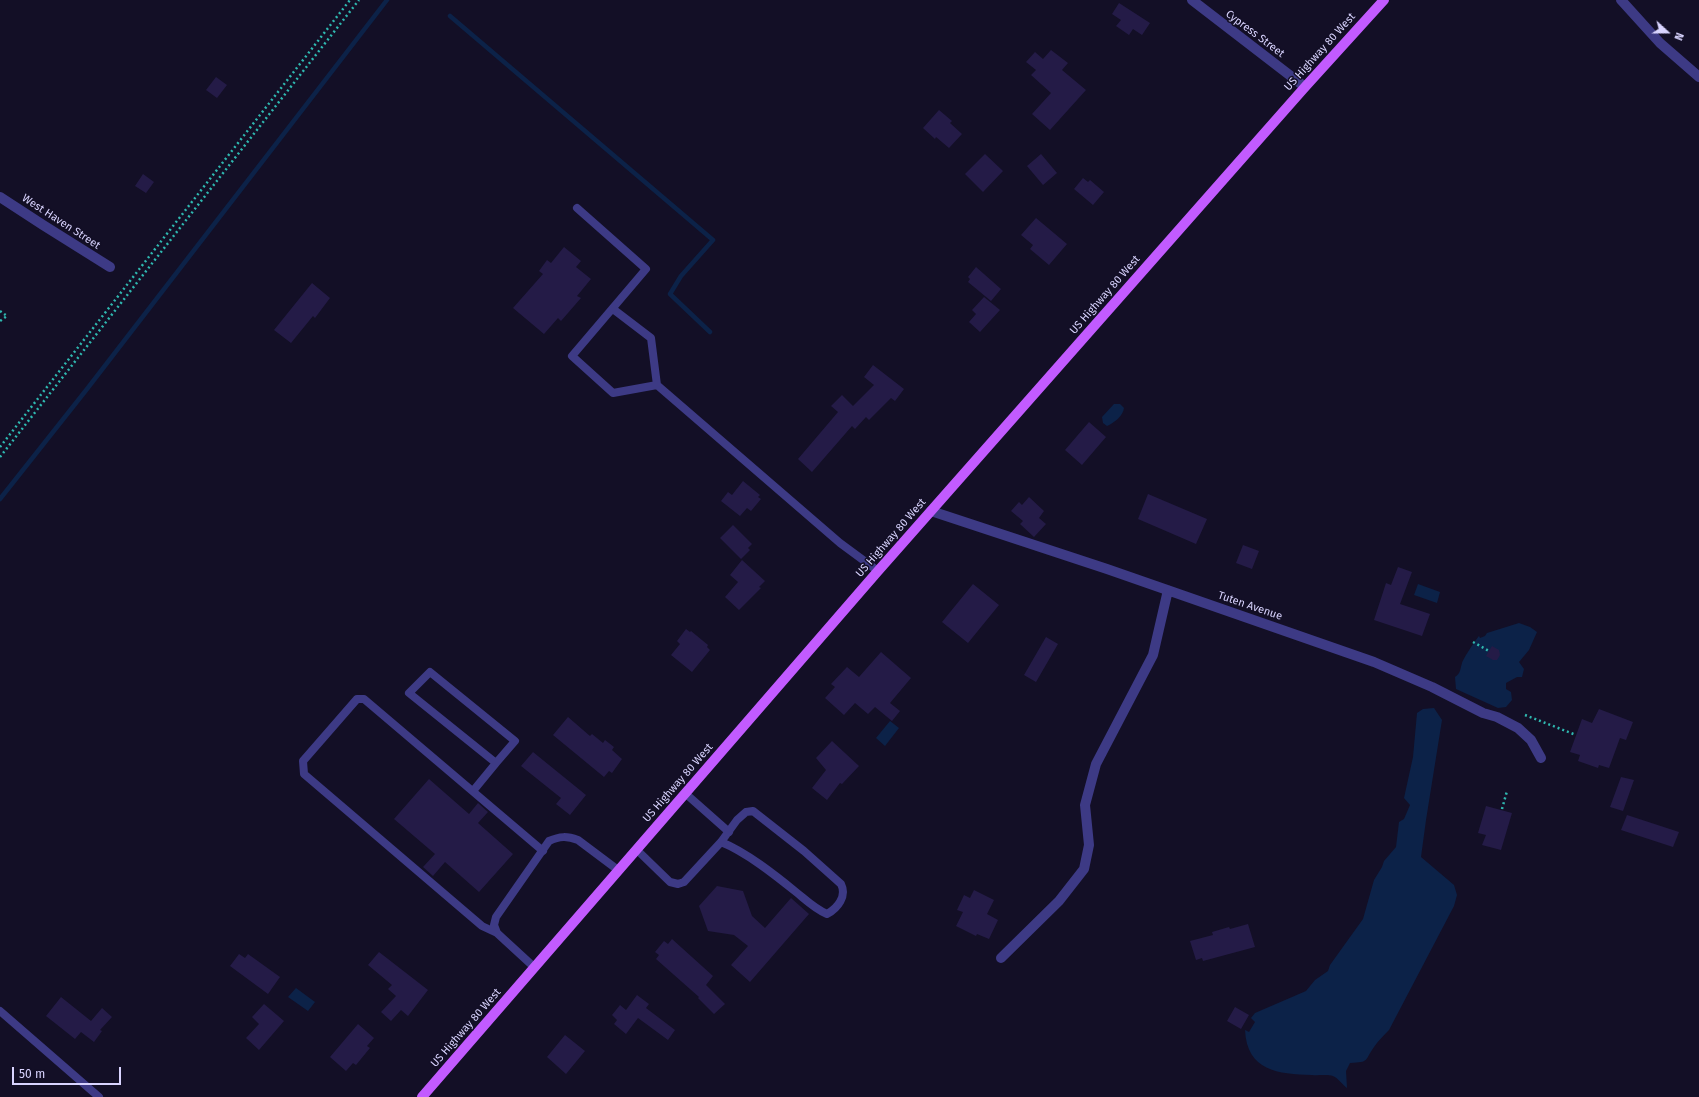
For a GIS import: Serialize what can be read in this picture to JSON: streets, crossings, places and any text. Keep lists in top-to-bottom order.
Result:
{
  "streets": {
    "main road": ["US Highway 80 West"],
    "street": ["Cypress Street", "West Haven Street", "Tuten Avenue"]
  },
  "crossings": [
    ["Cypress Street", "US Highway 80 West"],
    ["US Highway 80 West", "Tuten Avenue"]
  ],
  "scale_bar": "50 m",
  "north": "right"
}
